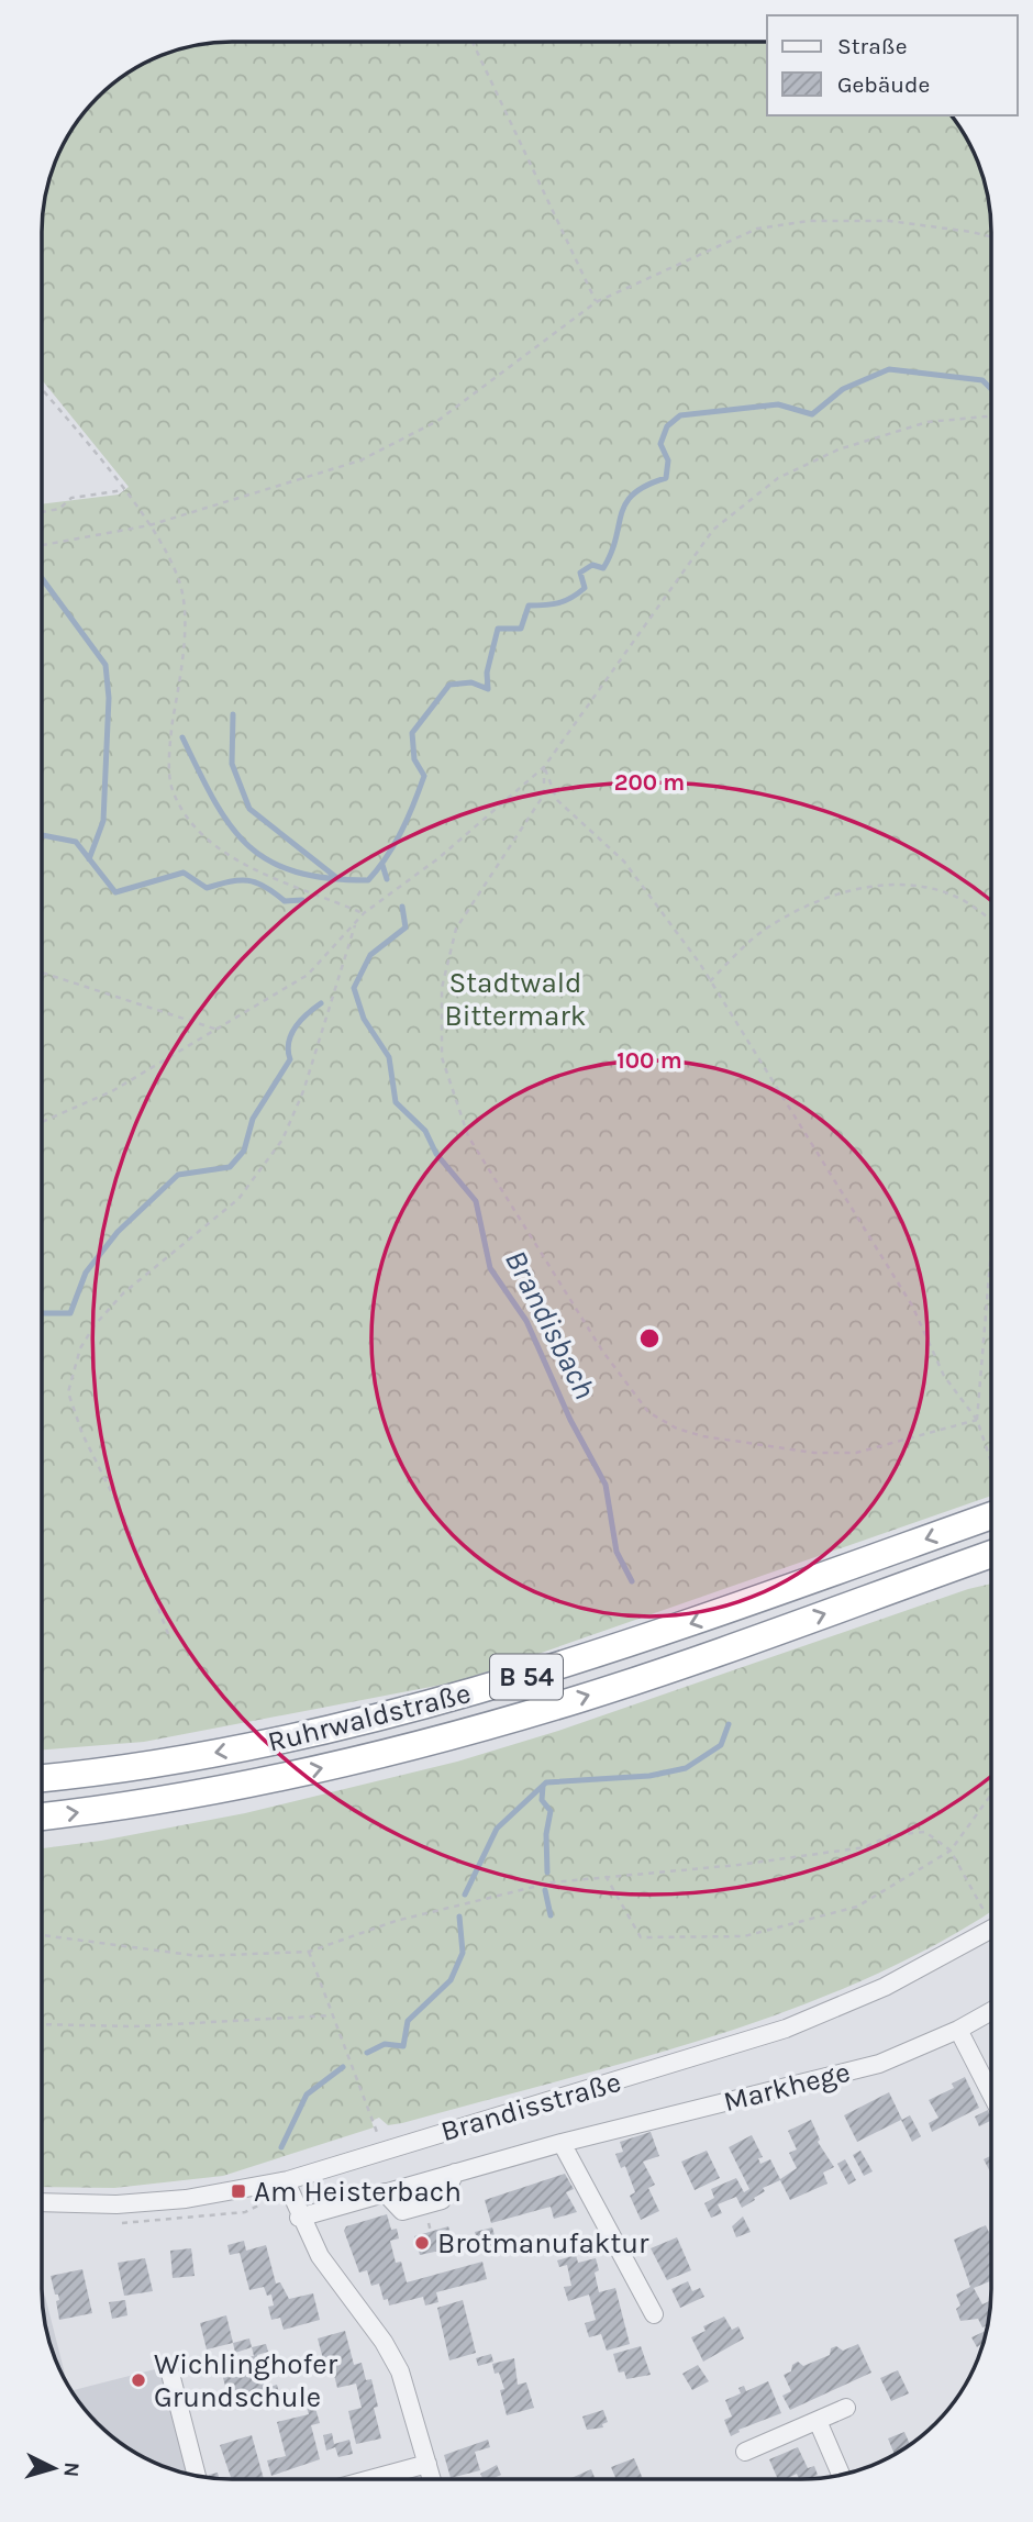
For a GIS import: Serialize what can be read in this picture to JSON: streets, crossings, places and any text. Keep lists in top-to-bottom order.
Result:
{
  "streets": {
    "highway": ["B 54", "Ruhrwaldstraße"],
    "street": ["Markhege", "Brandisstraße"]
  },
  "water": ["Brandisbach"],
  "parks": ["Stadtwald Bittermark"],
  "places": {
    "transit": ["Am Heisterbach"],
    "other": ["Brotmanufaktur", "Wichlinghofer Grundschule"]
  },
  "legend": ["Straße", "Gebäude"],
  "north": "right",
  "rings": ["200 m", "100 m"]
}
